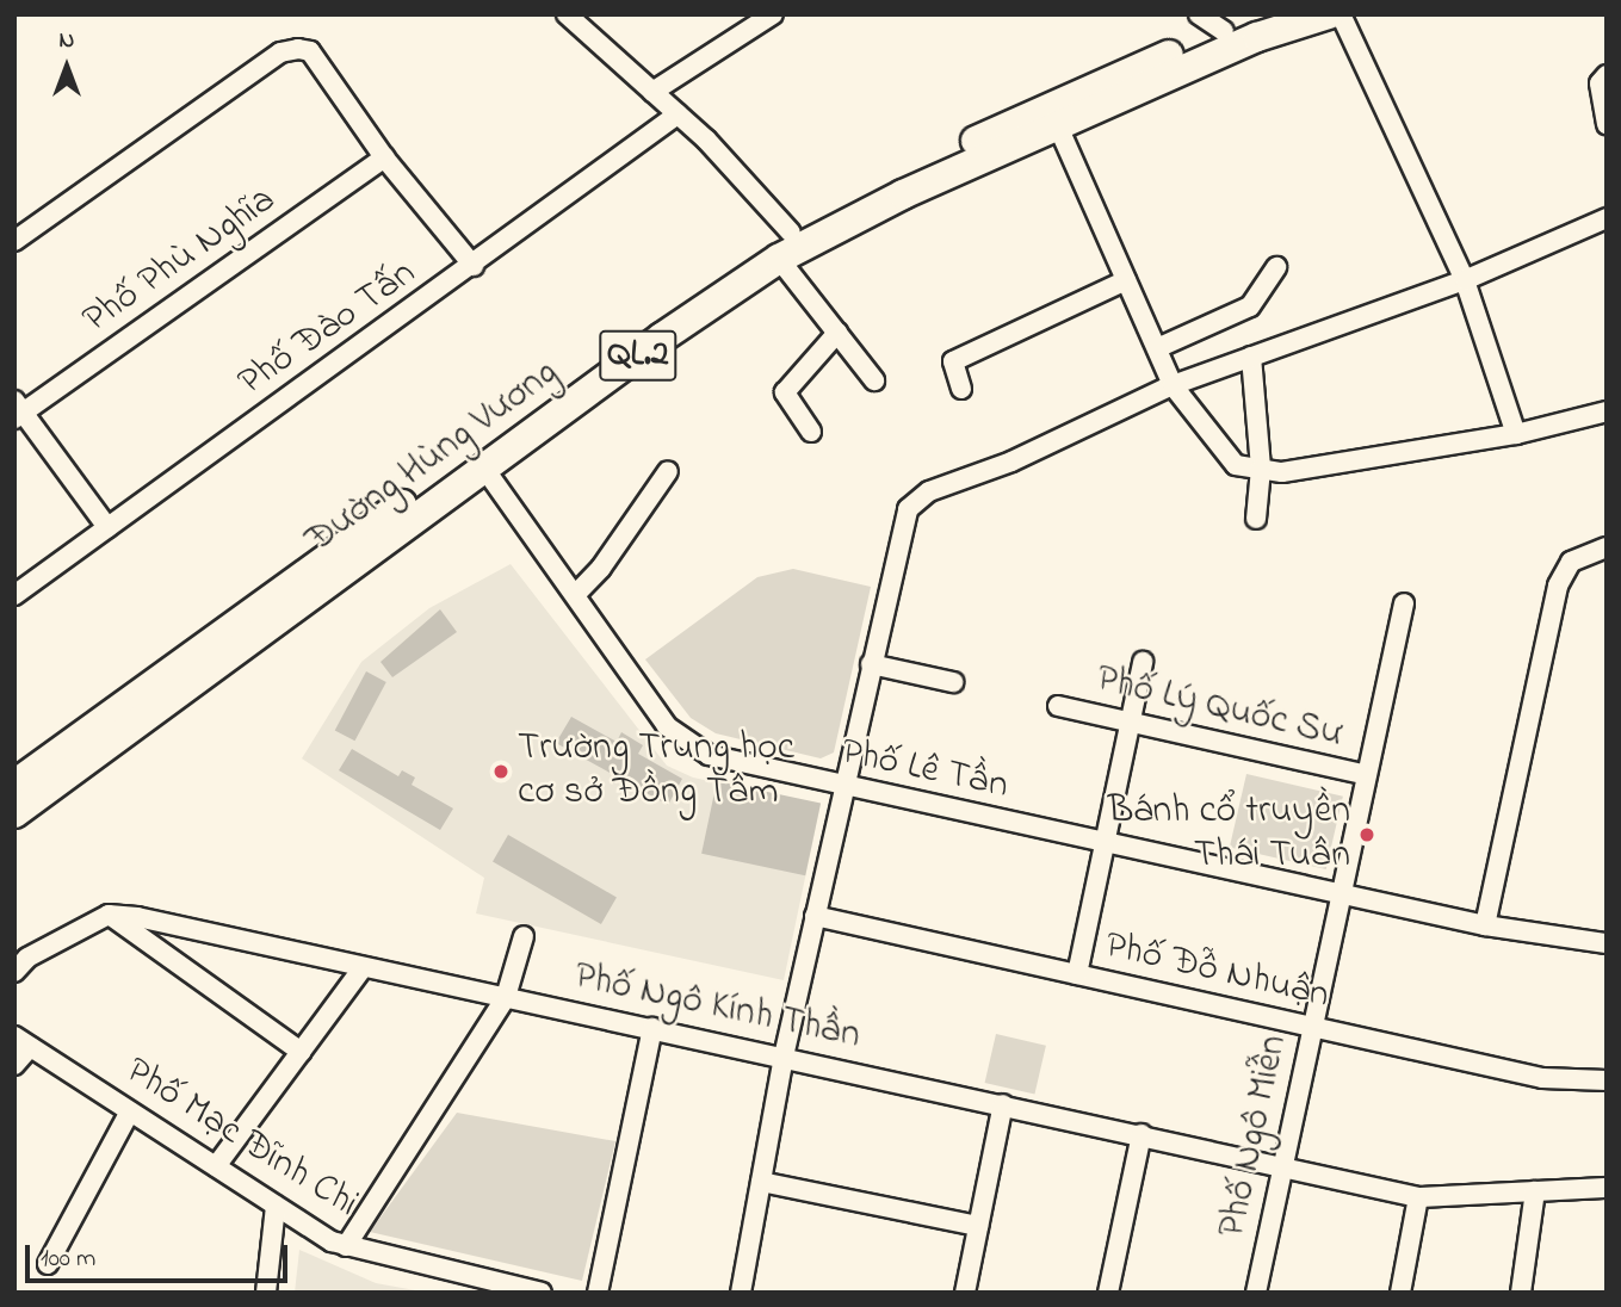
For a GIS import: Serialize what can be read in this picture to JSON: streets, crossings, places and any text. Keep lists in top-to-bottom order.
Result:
{
  "streets": {
    "main road": ["QL.2", "Đường Hùng Vương"],
    "street": [
      "Phố Phù Nghĩa",
      "Phố Đào Tấn",
      "Phố Lý Quốc Sư",
      "Phố Lê Tần",
      "Phố Đỗ Nhuận",
      "Phố Ngô Kính Thần",
      "Phố Ngô Miễn",
      "Phố Mạc Đĩnh Chi"
    ]
  },
  "crossings": [
    ["Đường Hùng Vương", "Phố Lê Tần"],
    ["Phố Lý Quốc Sư", "Phố Ngô Miễn"],
    ["Phố Lê Tần", "Phố Ngô Miễn"],
    ["Phố Đỗ Nhuận", "Phố Ngô Miễn"],
    ["Phố Ngô Kính Thần", "Phố Ngô Miễn"]
  ],
  "places": ["Trường Trung học cơ sở Đồng Tâm", "Bánh cổ truyền Thái Tuân"],
  "scale_bar": "100 m",
  "north": "top"
}
